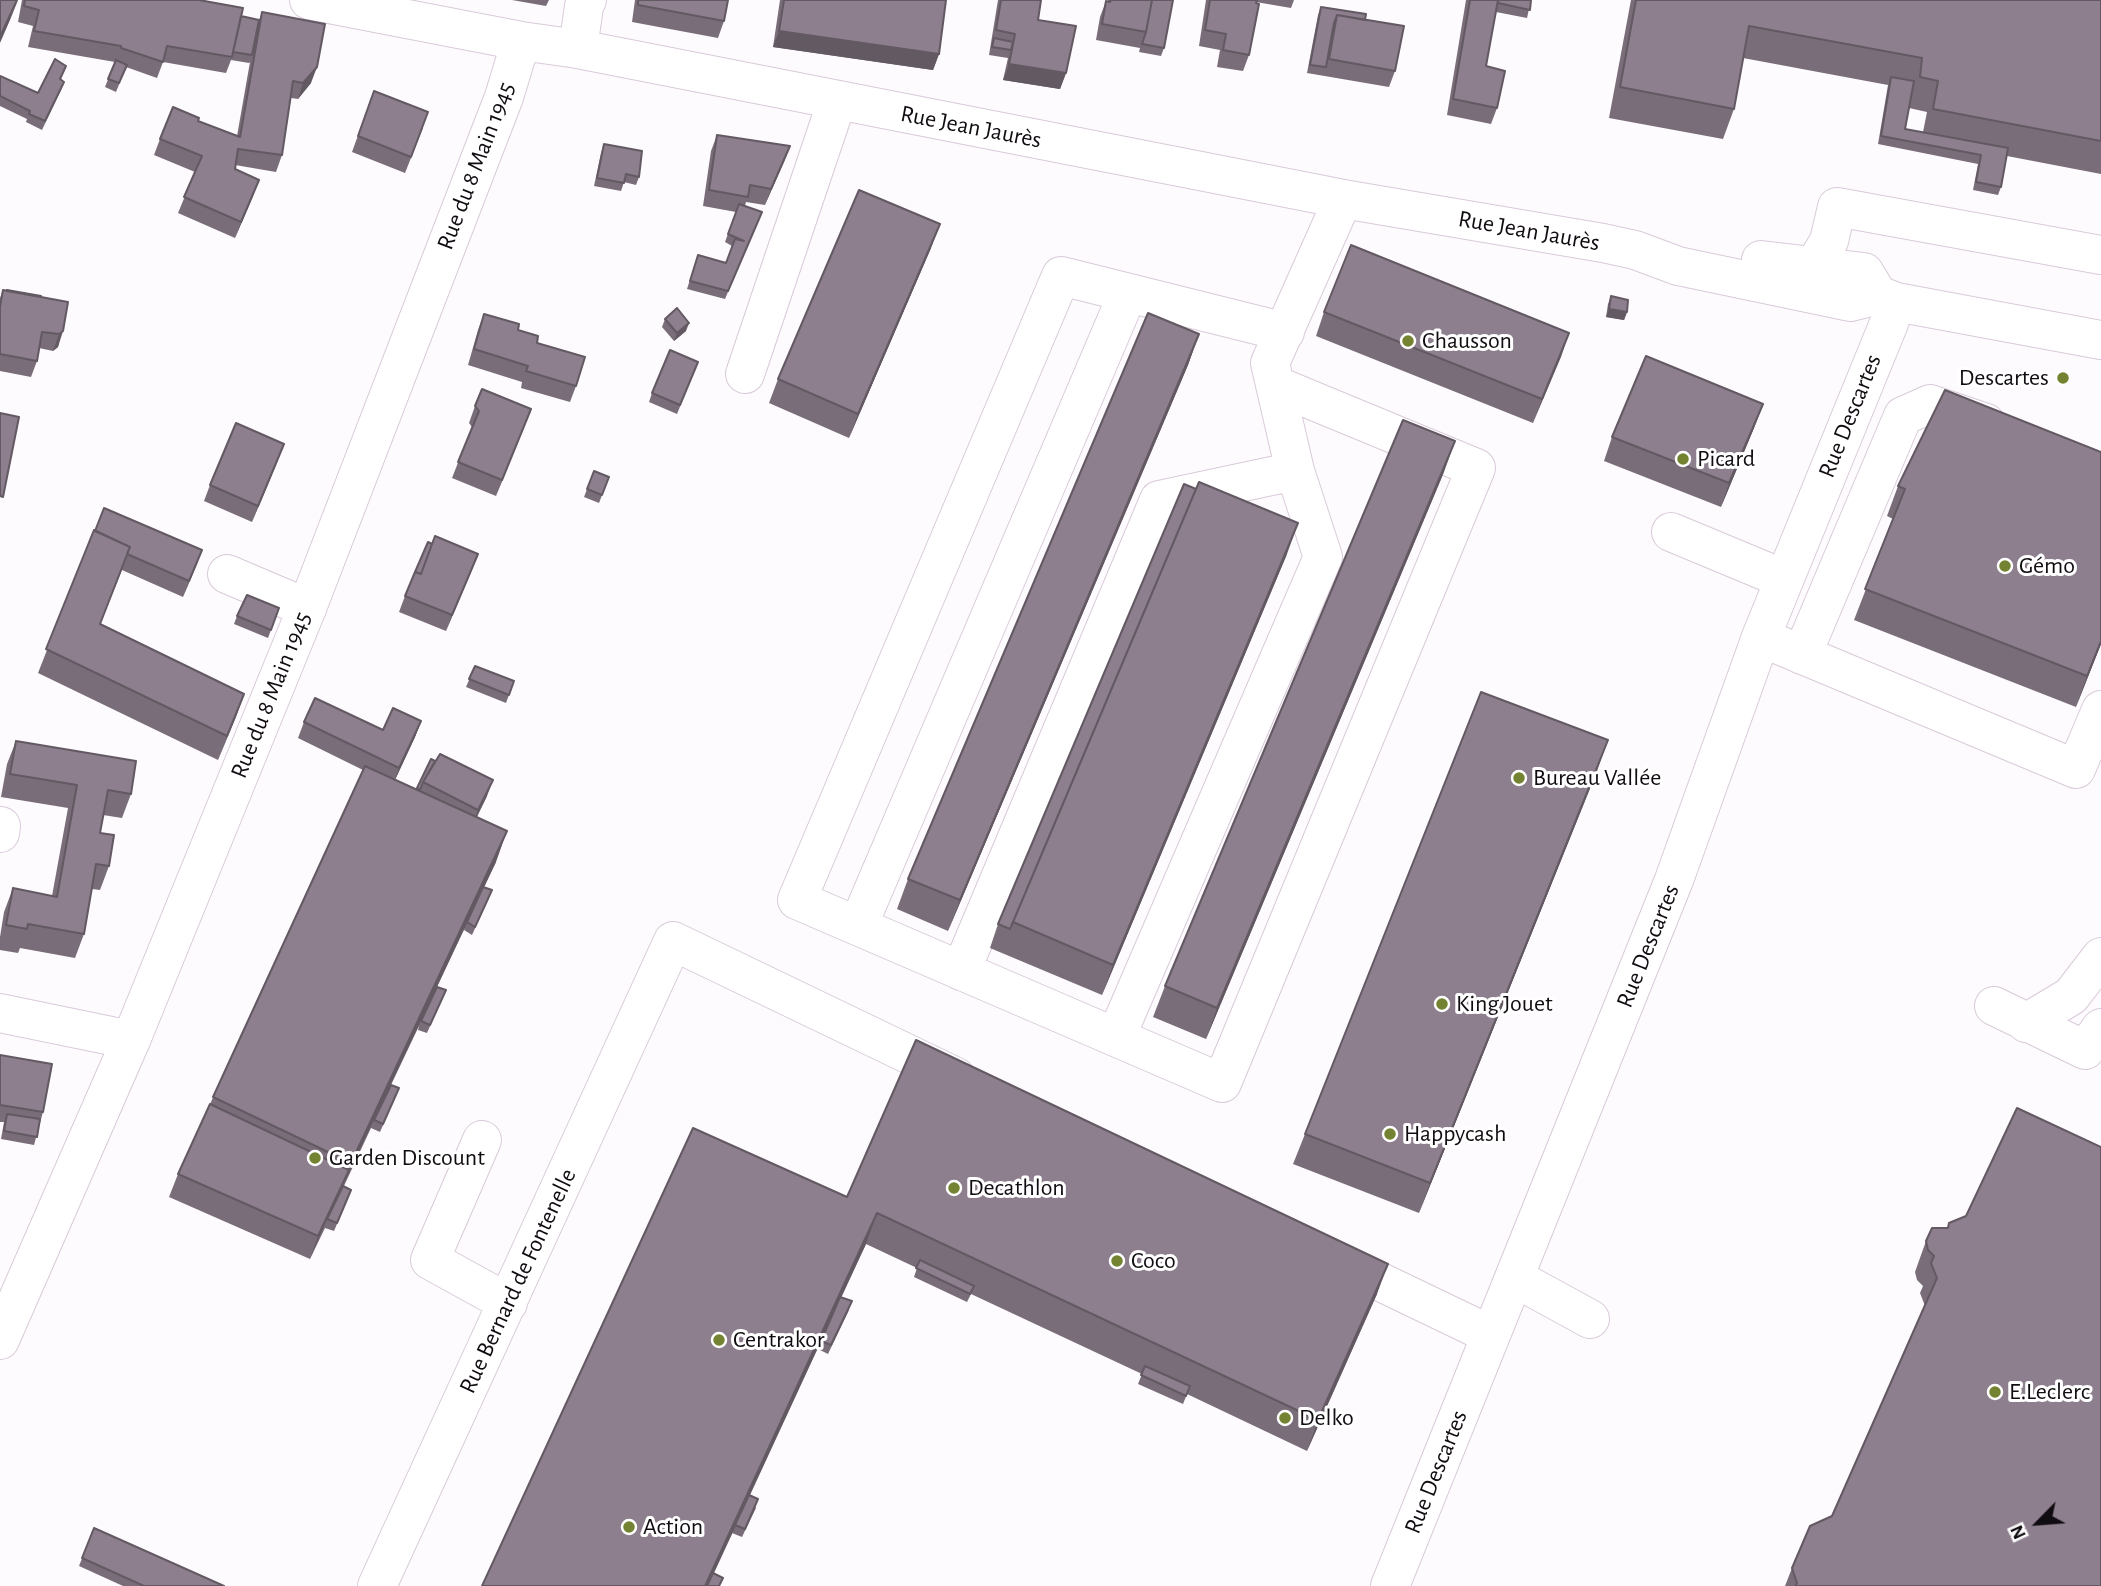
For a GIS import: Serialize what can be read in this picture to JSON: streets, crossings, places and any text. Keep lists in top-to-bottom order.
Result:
{
  "streets": {
    "main road": [
      "Rue Jean Jaurès",
      "Rue du 8 Main 1945",
      "Rue Descartes",
      "Rue Bernard de Fontenelle"
    ]
  },
  "crossings": [
    ["Rue Jean Jaurès", "Rue du 8 Main 1945"],
    ["Rue Jean Jaurès", "Rue Descartes"]
  ],
  "places": [
    "Chausson",
    "Descartes",
    "Picard",
    "Gémo",
    "Bureau Vallée",
    "King Jouet",
    "Happycash",
    "Garden Discount",
    "Decathlon",
    "Coco",
    "Centrakor",
    "E.Leclerc",
    "Delko",
    "Action"
  ],
  "north": "bottom left"
}
